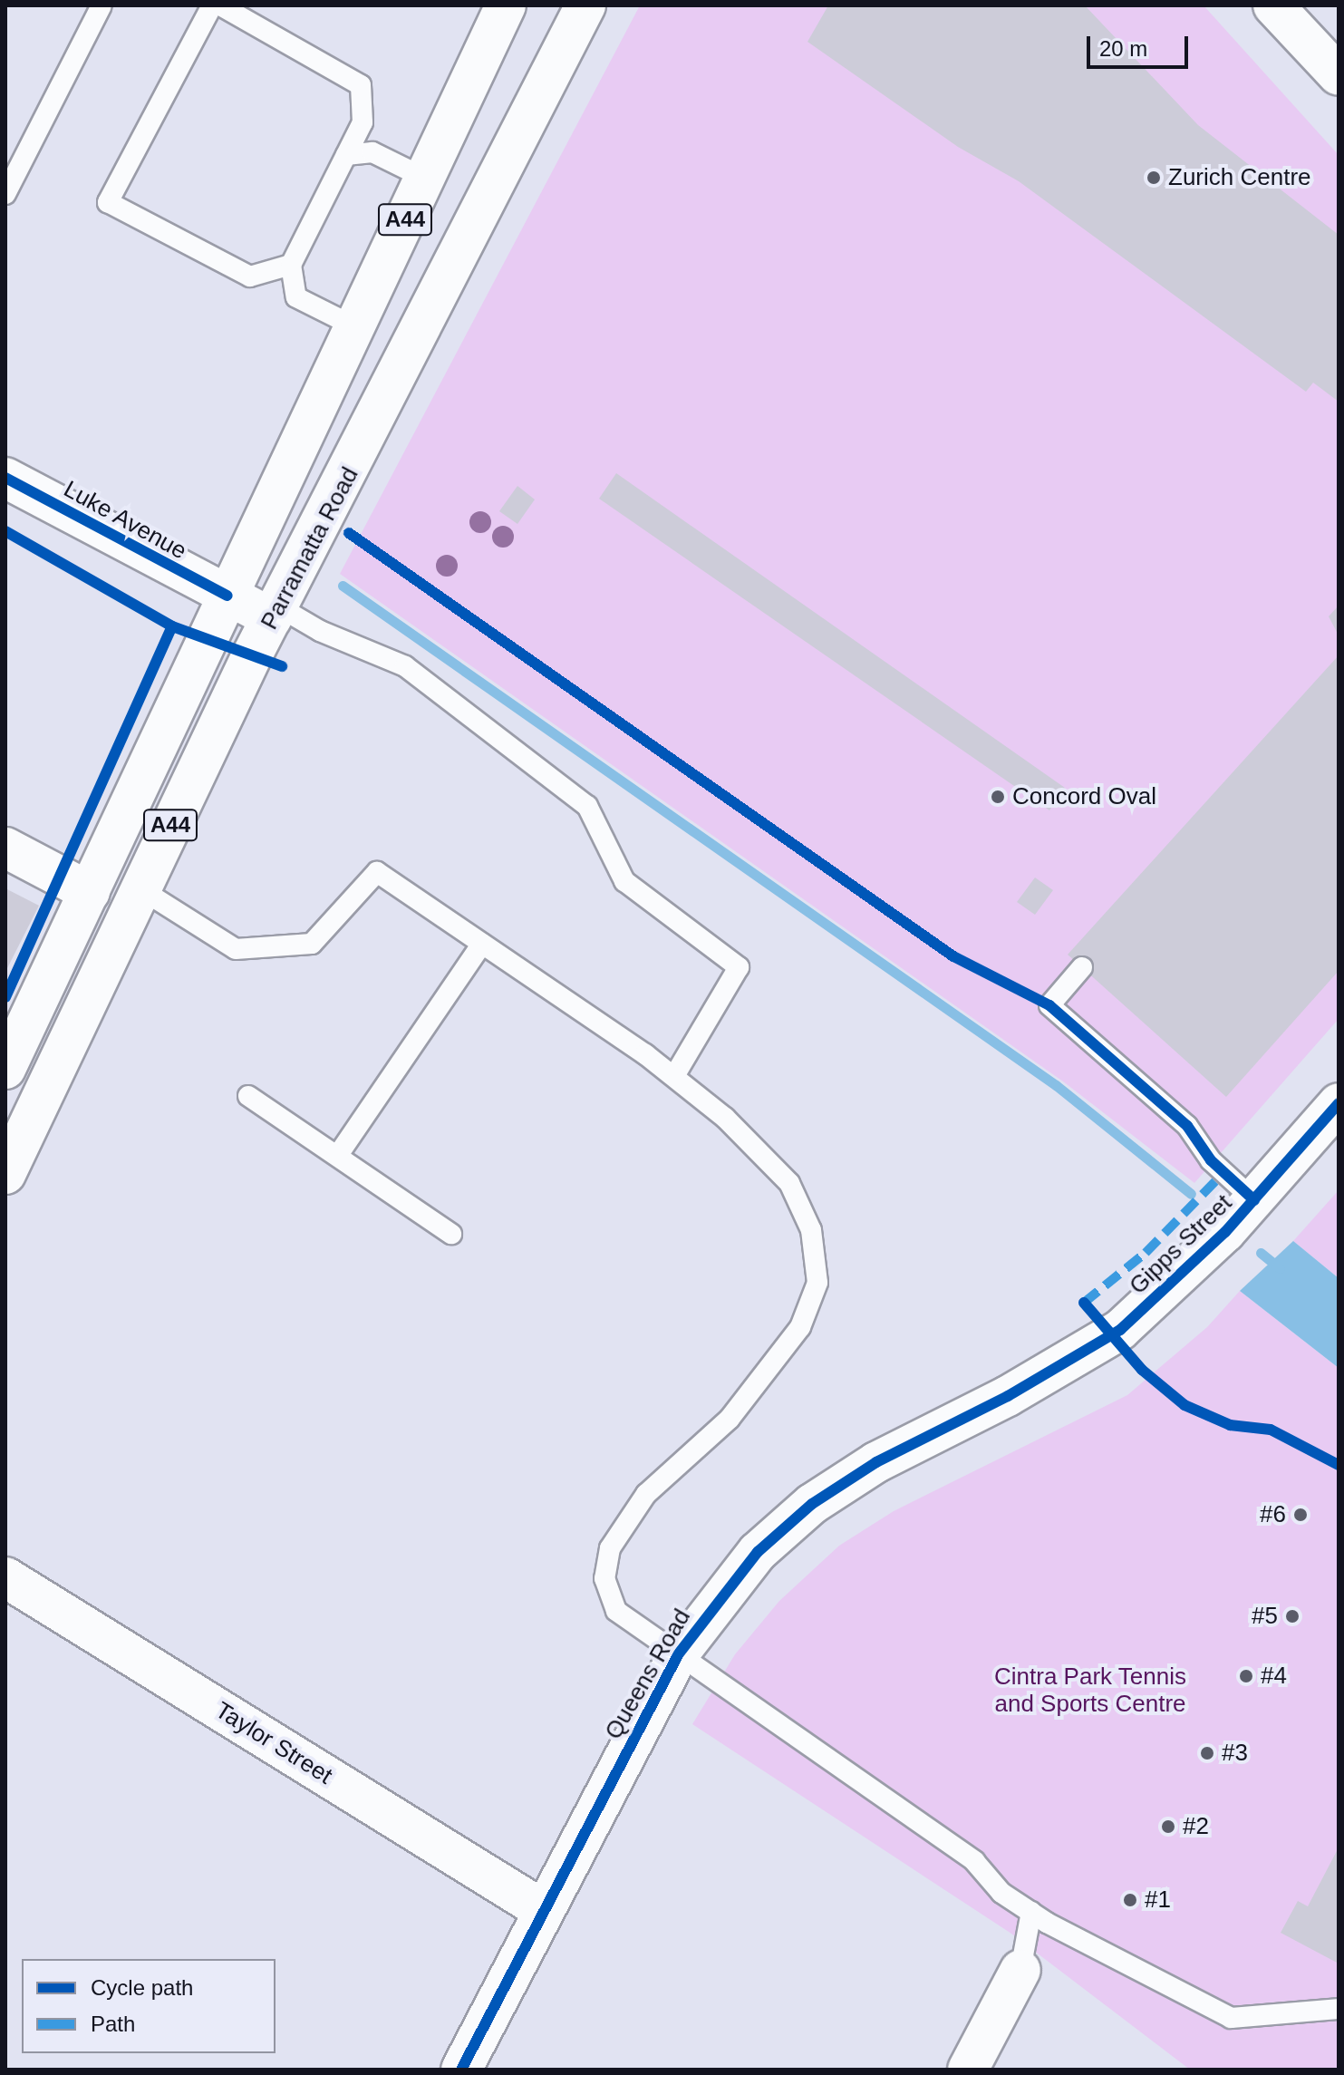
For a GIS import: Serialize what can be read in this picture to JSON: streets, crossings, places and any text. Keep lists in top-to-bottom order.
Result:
{
  "streets": {
    "main road": [
      "A44",
      "Luke Avenue",
      "Parramatta Road",
      "Gipps Street",
      "Queens Road",
      "Taylor Street"
    ]
  },
  "crossings": [
    ["A44", "Luke Avenue"],
    ["Luke Avenue", "Parramatta Road"],
    ["Gipps Street", "Queens Road"],
    ["Queens Road", "Taylor Street"]
  ],
  "parks": ["Cintra Park Tennis and Sports Centre"],
  "places": [
    "Zurich Centre",
    "Concord Oval",
    "#6",
    "#5",
    "#4",
    "#3",
    "#2",
    "#1"
  ],
  "legend": ["Cycle path", "Path"],
  "scale_bar": "20 m"
}
